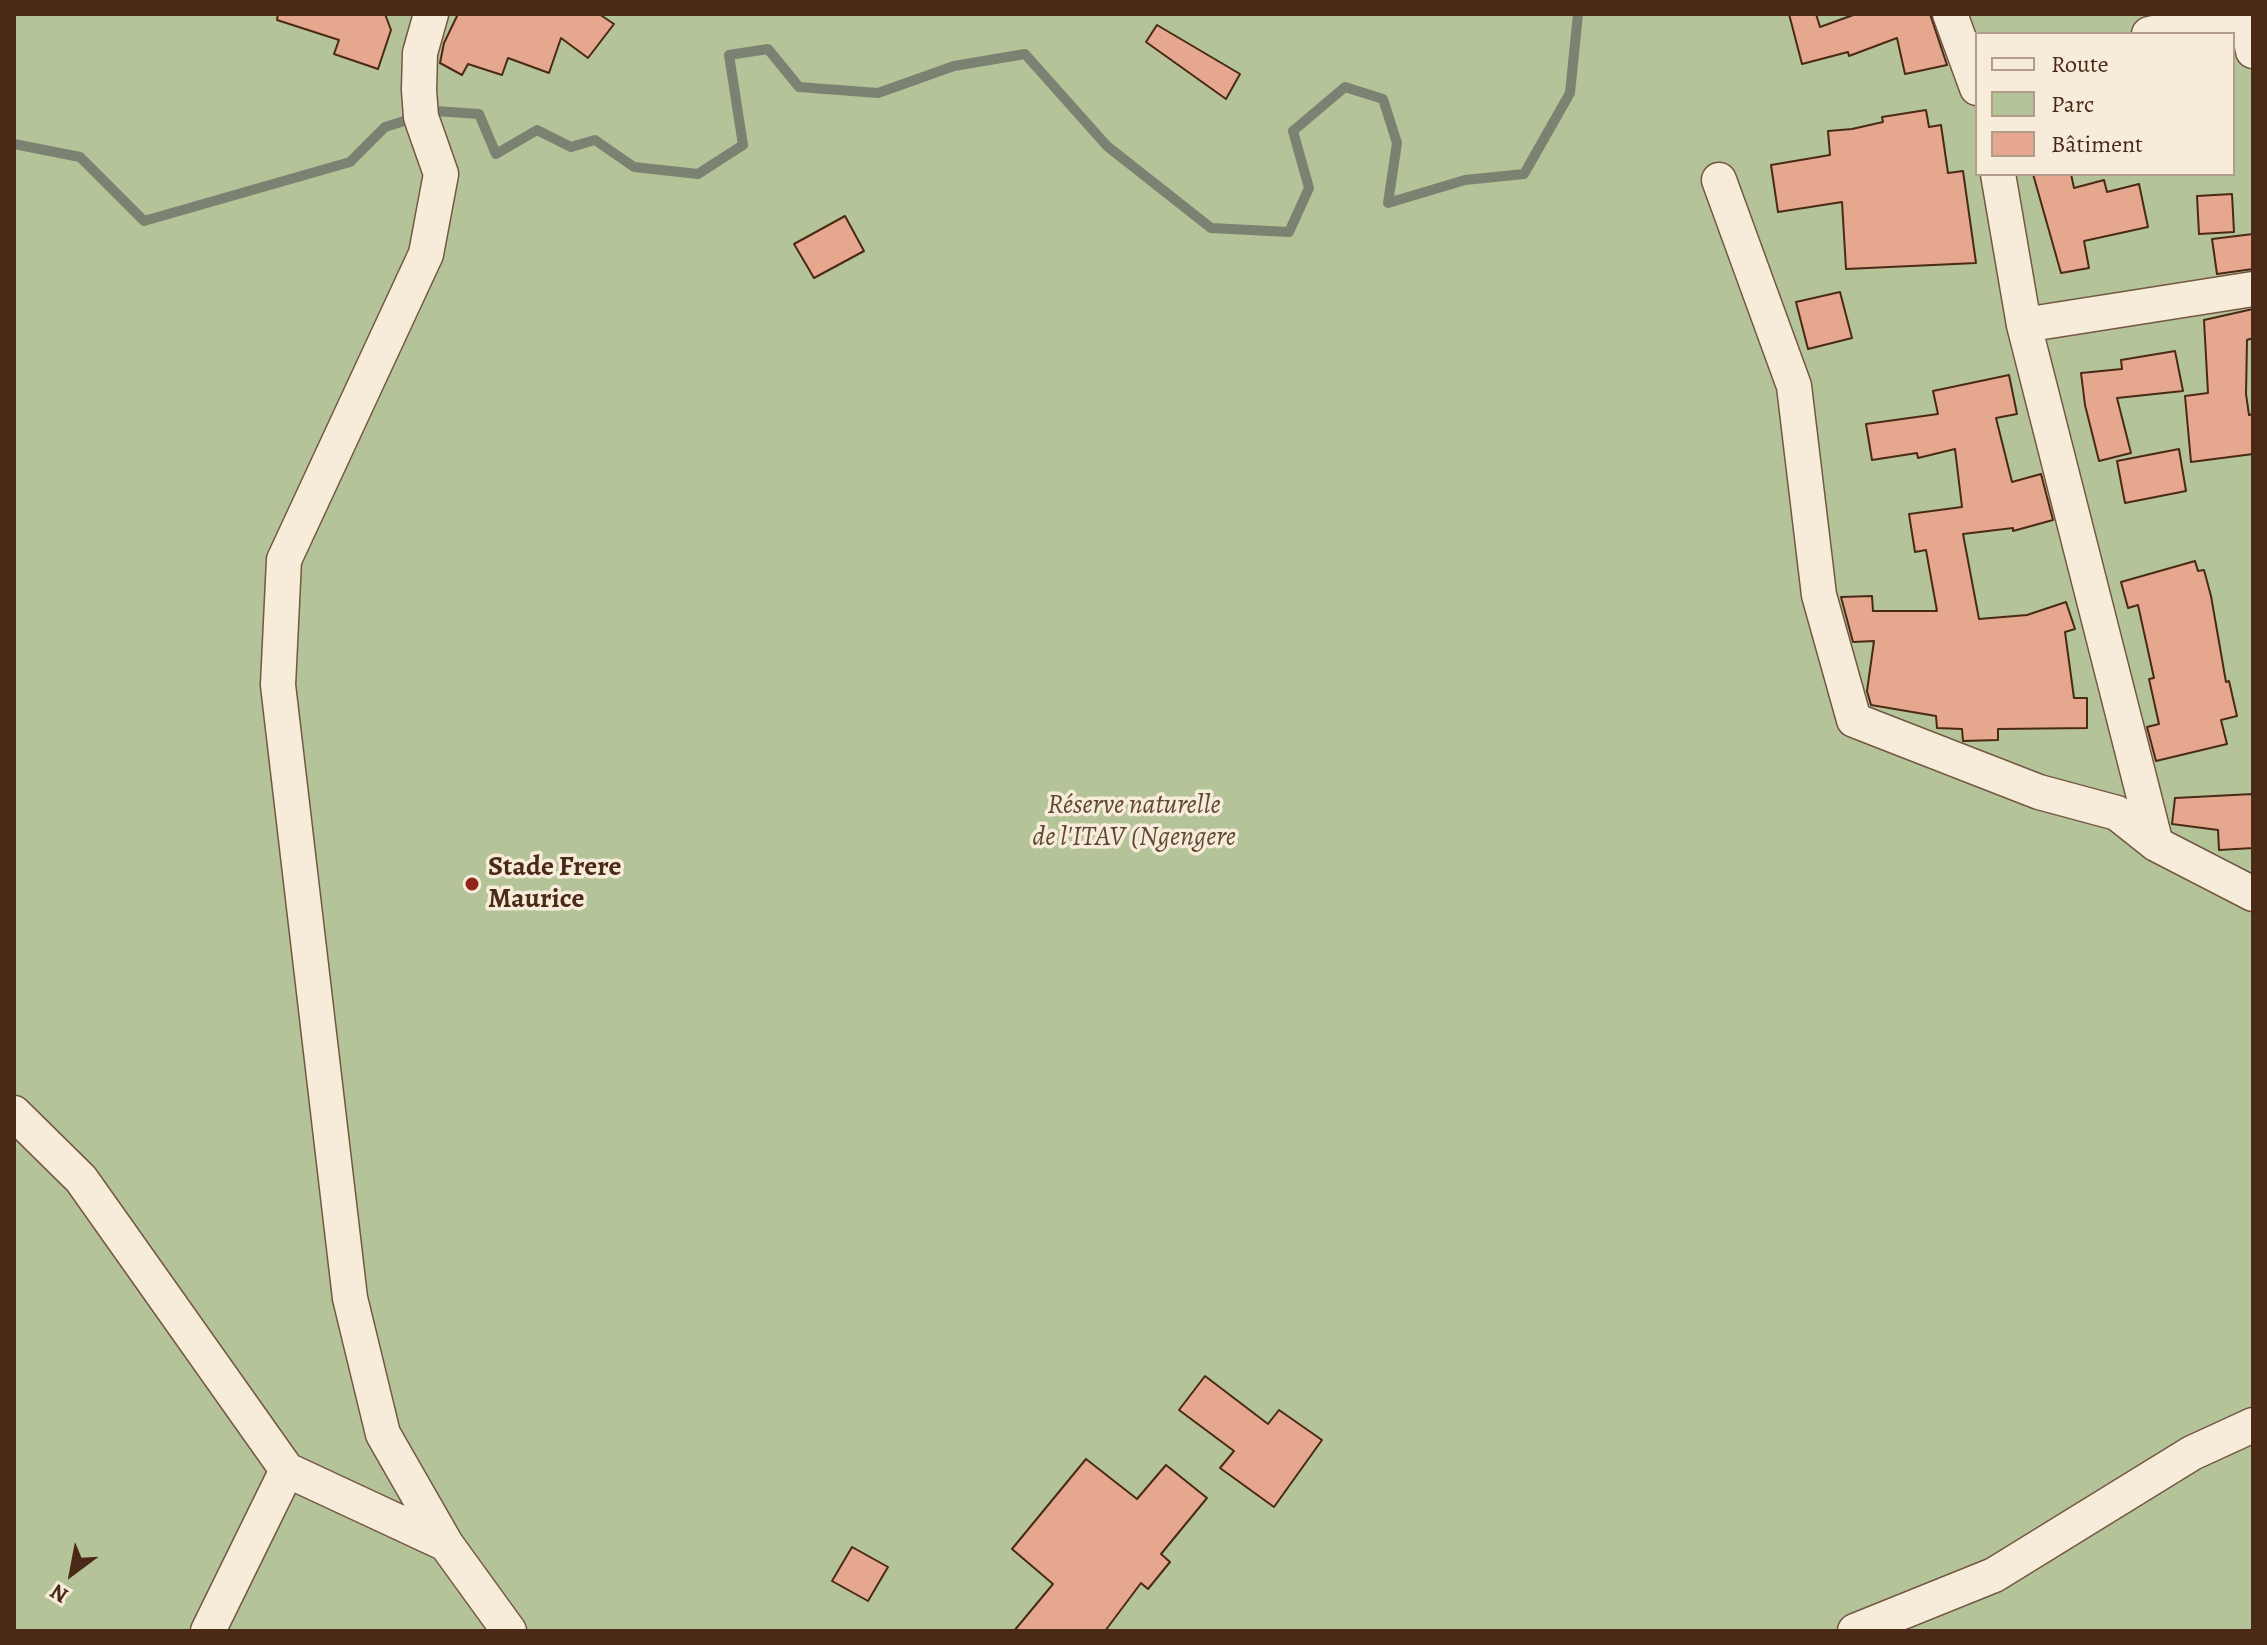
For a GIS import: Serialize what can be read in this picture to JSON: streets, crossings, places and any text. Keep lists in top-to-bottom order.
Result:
{
  "parks": ["Réserve naturelle de l'ITAV (Ngengere"],
  "places": ["Stade Frere Maurice"],
  "legend": ["Route", "Parc", "Bâtiment"],
  "north": "bottom left"
}
